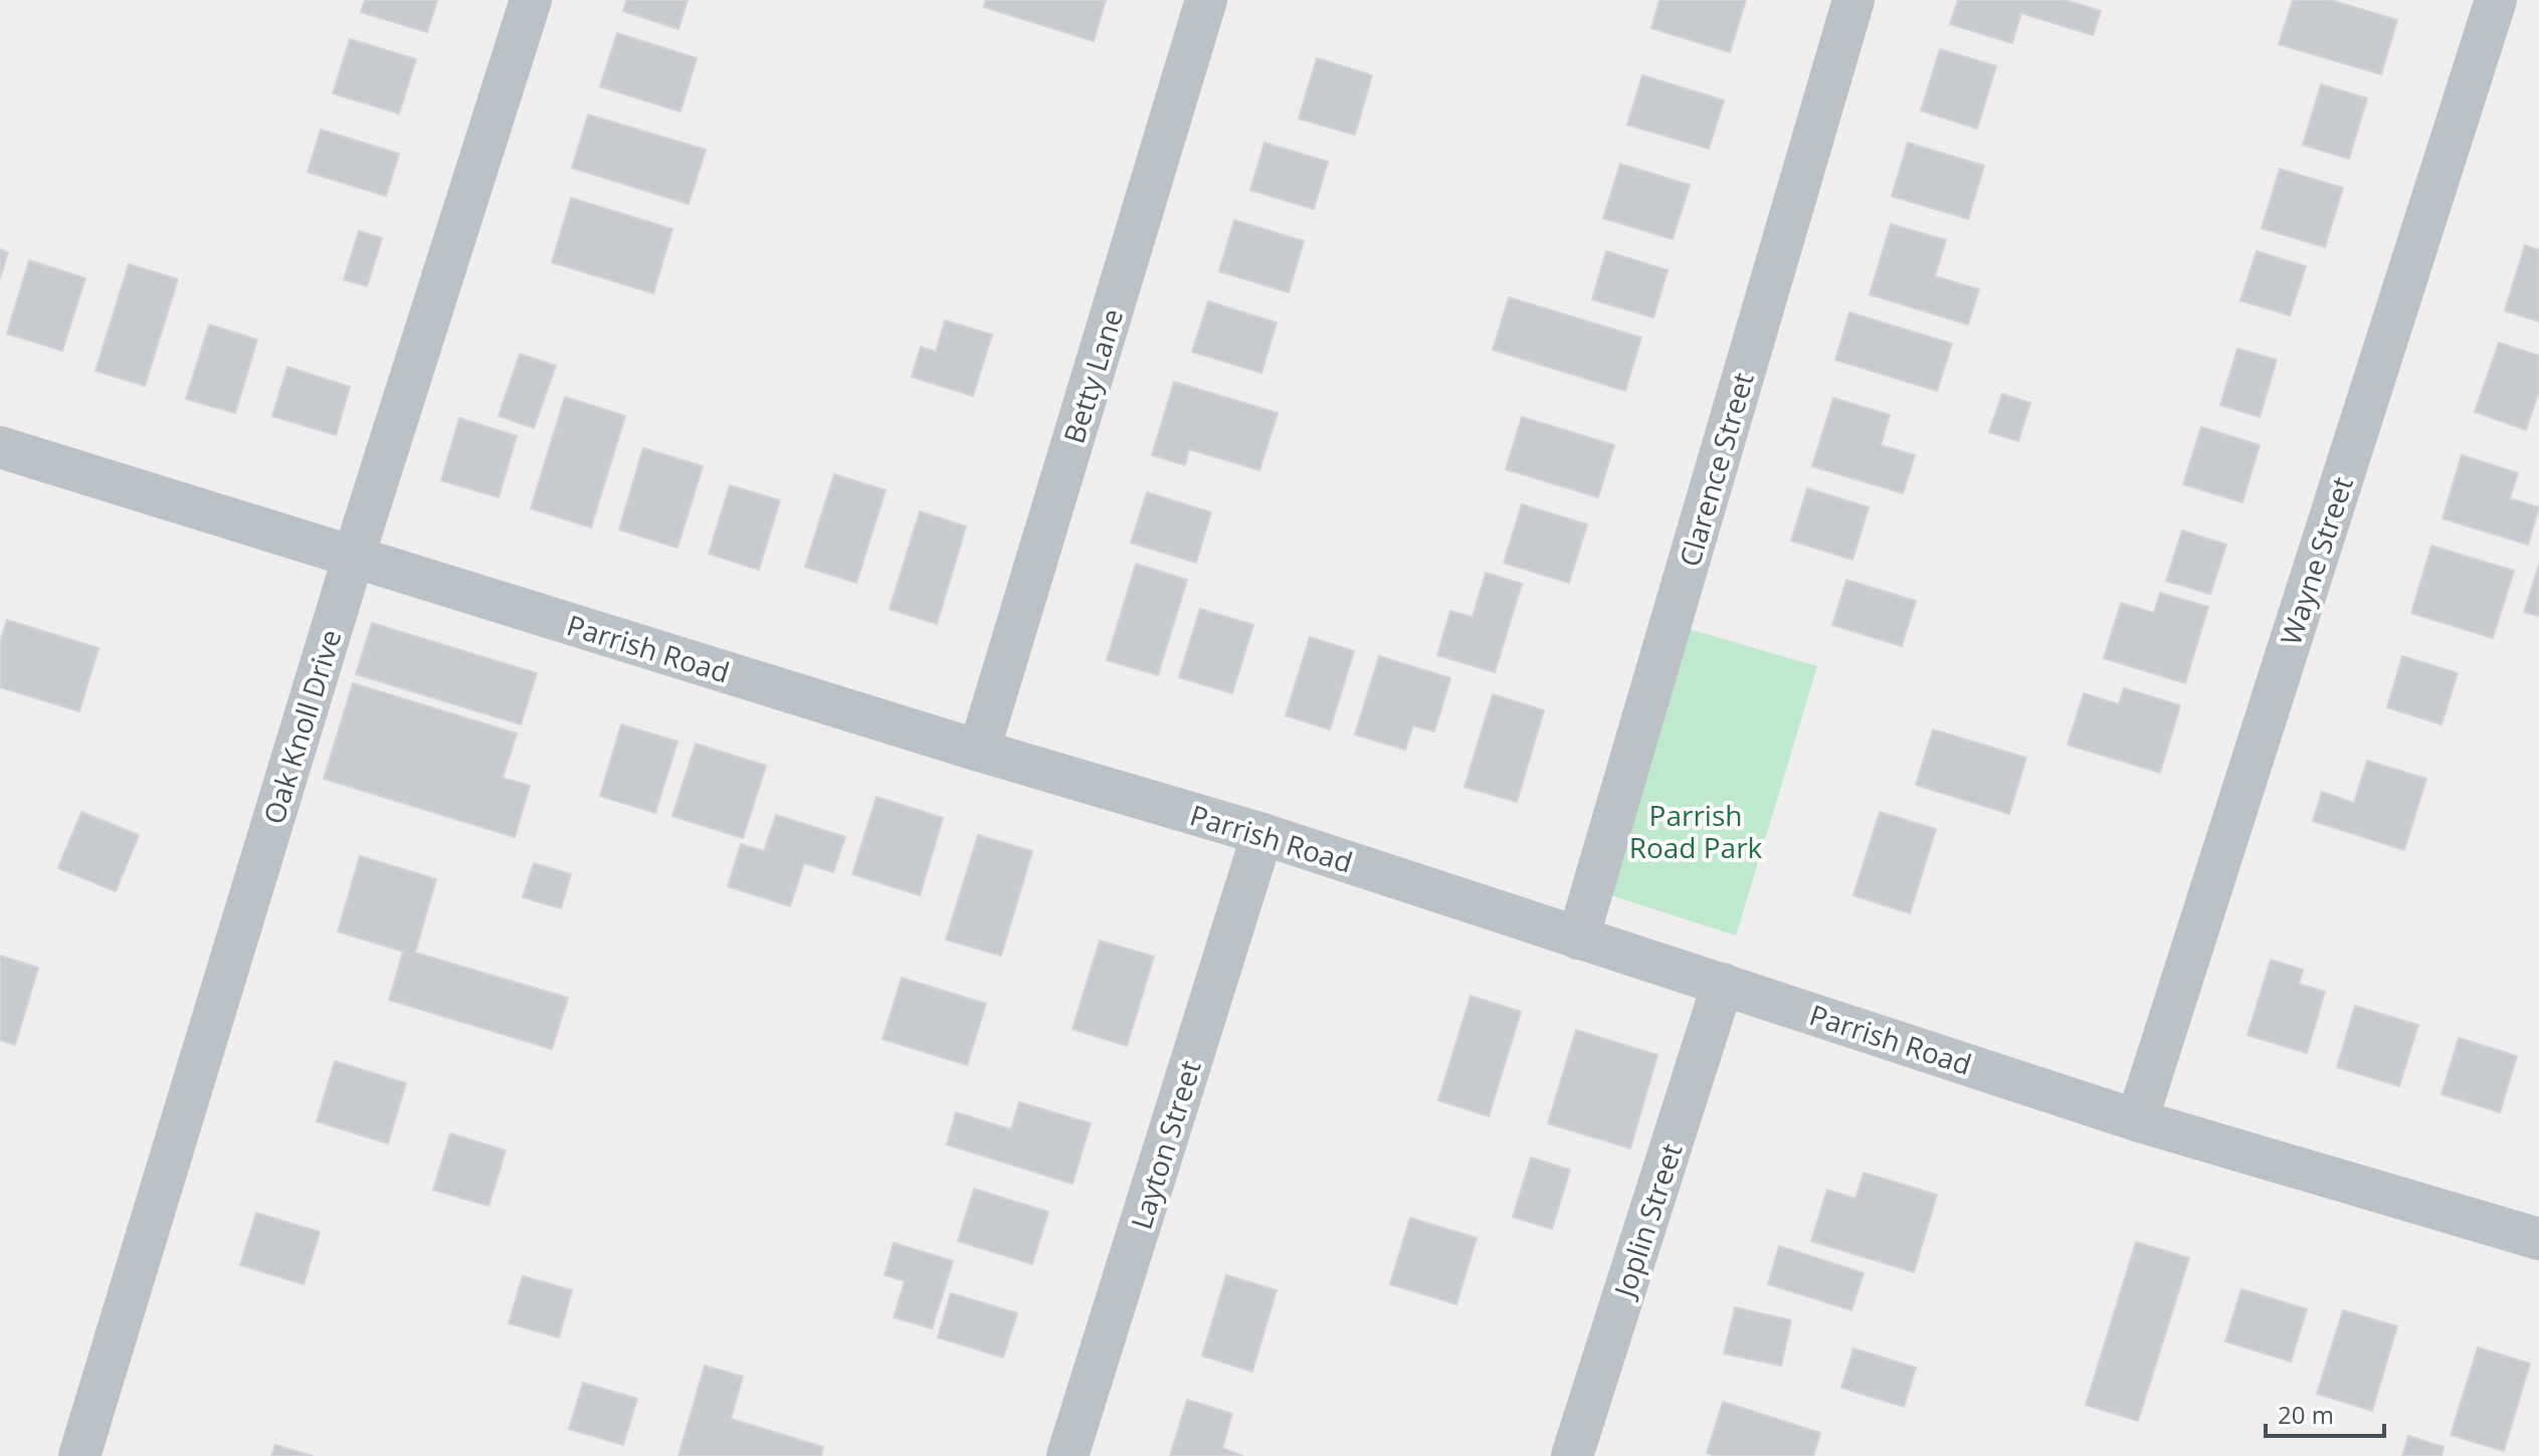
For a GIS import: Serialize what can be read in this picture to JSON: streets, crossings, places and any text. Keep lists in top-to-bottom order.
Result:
{
  "streets": {
    "street": [
      "Betty Lane",
      "Clarence Street",
      "Wayne Street",
      "Parrish Road",
      "Oak Knoll Drive",
      "Layton Street",
      "Joplin Street"
    ]
  },
  "crossings": [
    ["Betty Lane", "Parrish Road"],
    ["Clarence Street", "Parrish Road"],
    ["Wayne Street", "Parrish Road"],
    ["Parrish Road", "Oak Knoll Drive"],
    ["Parrish Road", "Layton Street"],
    ["Parrish Road", "Joplin Street"]
  ],
  "parks": ["Parrish Road Park"],
  "scale_bar": "20 m"
}
